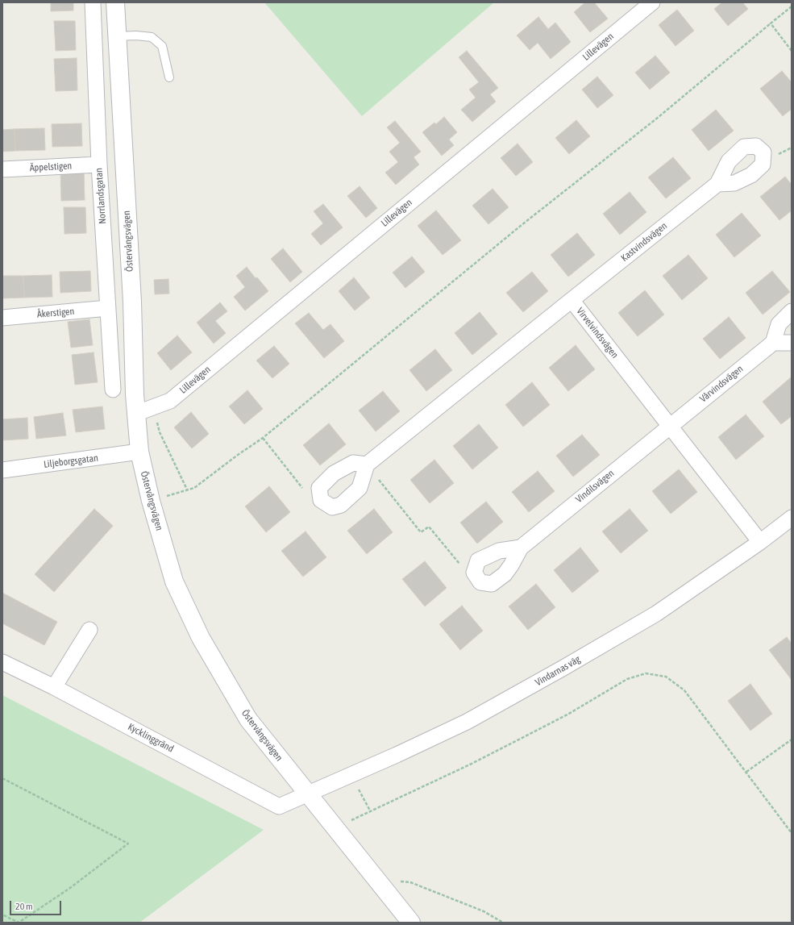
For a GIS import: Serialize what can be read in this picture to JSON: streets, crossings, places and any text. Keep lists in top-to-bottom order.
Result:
{
  "streets": {
    "street": [
      "Lillevägen",
      "Äppelstigen",
      "Norrlandsgatan",
      "Östervångsvägen",
      "Kastvindsvägen",
      "Åkerstigen",
      "Virvelvindsvägen",
      "Vårvindsvägen",
      "Liljeborgsgatan",
      "Vindilsvägen",
      "Vindarnas väg",
      "Kycklinggränd"
    ]
  },
  "crossings": [
    ["Lillevägen", "Östervångsvägen"],
    ["Äppelstigen", "Norrlandsgatan"],
    ["Norrlandsgatan", "Åkerstigen"],
    ["Östervångsvägen", "Liljeborgsgatan"],
    ["Östervångsvägen", "Vindarnas väg"],
    ["Östervångsvägen", "Kycklinggränd"],
    ["Kastvindsvägen", "Virvelvindsvägen"],
    ["Virvelvindsvägen", "Vårvindsvägen"],
    ["Virvelvindsvägen", "Vindilsvägen"],
    ["Virvelvindsvägen", "Vindarnas väg"],
    ["Vårvindsvägen", "Vindilsvägen"],
    ["Vindarnas väg", "Kycklinggränd"]
  ],
  "scale_bar": "20 m"
}
